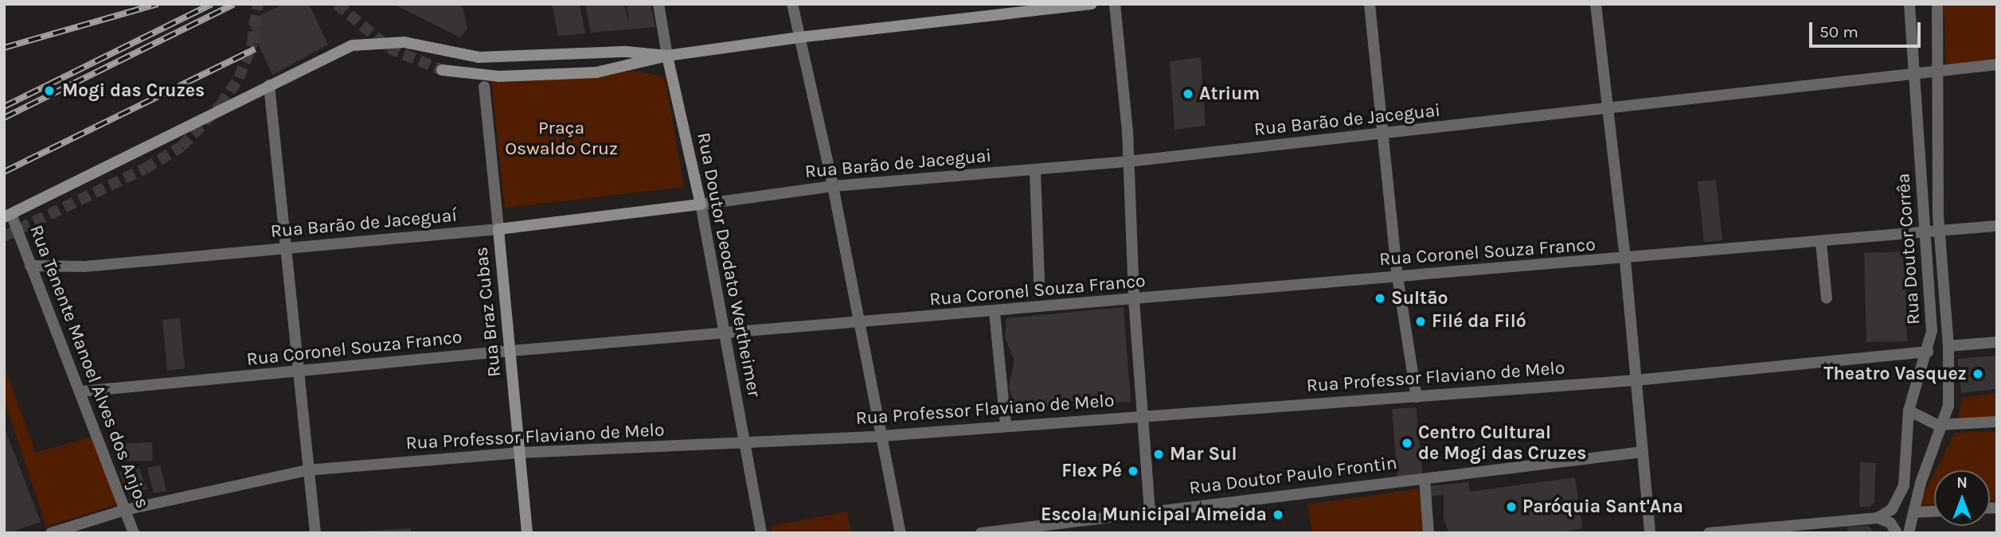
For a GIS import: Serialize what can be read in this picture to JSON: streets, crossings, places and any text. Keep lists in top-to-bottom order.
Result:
{
  "streets": {
    "street": [
      "Rua Barão de Jaceguai",
      "Rua Barão de Jaceguaí",
      "Rua Doutor Corrêa",
      "Rua Coronel Souza Franco",
      "Rua Doutor Deodato Wertheimer",
      "Rua Braz Cubas",
      "Rua Tenente Manoel Alves dos Anjos",
      "Rua Professor Flaviano de Melo",
      "Rua Doutor Paulo Frontin"
    ]
  },
  "crossings": [
    ["Rua Barão de Jaceguai", "Rua Barão de Jaceguaí"],
    ["Rua Barão de Jaceguai", "Rua Doutor Corrêa"],
    ["Rua Barão de Jaceguai", "Rua Doutor Deodato Wertheimer"],
    ["Rua Barão de Jaceguaí", "Rua Doutor Deodato Wertheimer"],
    ["Rua Barão de Jaceguaí", "Rua Braz Cubas"],
    ["Rua Barão de Jaceguaí", "Rua Tenente Manoel Alves dos Anjos"],
    ["Rua Doutor Corrêa", "Rua Coronel Souza Franco"],
    ["Rua Doutor Corrêa", "Rua Professor Flaviano de Melo"],
    ["Rua Coronel Souza Franco", "Rua Doutor Deodato Wertheimer"],
    ["Rua Coronel Souza Franco", "Rua Braz Cubas"],
    ["Rua Coronel Souza Franco", "Rua Tenente Manoel Alves dos Anjos"],
    ["Rua Doutor Deodato Wertheimer", "Rua Professor Flaviano de Melo"],
    ["Rua Braz Cubas", "Rua Professor Flaviano de Melo"],
    ["Rua Tenente Manoel Alves dos Anjos", "Rua Professor Flaviano de Melo"]
  ],
  "parks": ["Praça Oswaldo Cruz"],
  "places": [
    "Mogi das Cruzes",
    "Atrium",
    "Sultão",
    "Filé da Filó",
    "Theatro Vasquez",
    "Centro Cultural de Mogi das Cruzes",
    "Mar Sul",
    "Flex Pé",
    "Paróquia Sant'Ana",
    "Escola Municipal Almeida"
  ],
  "scale_bar": "50 m",
  "north": "top"
}
